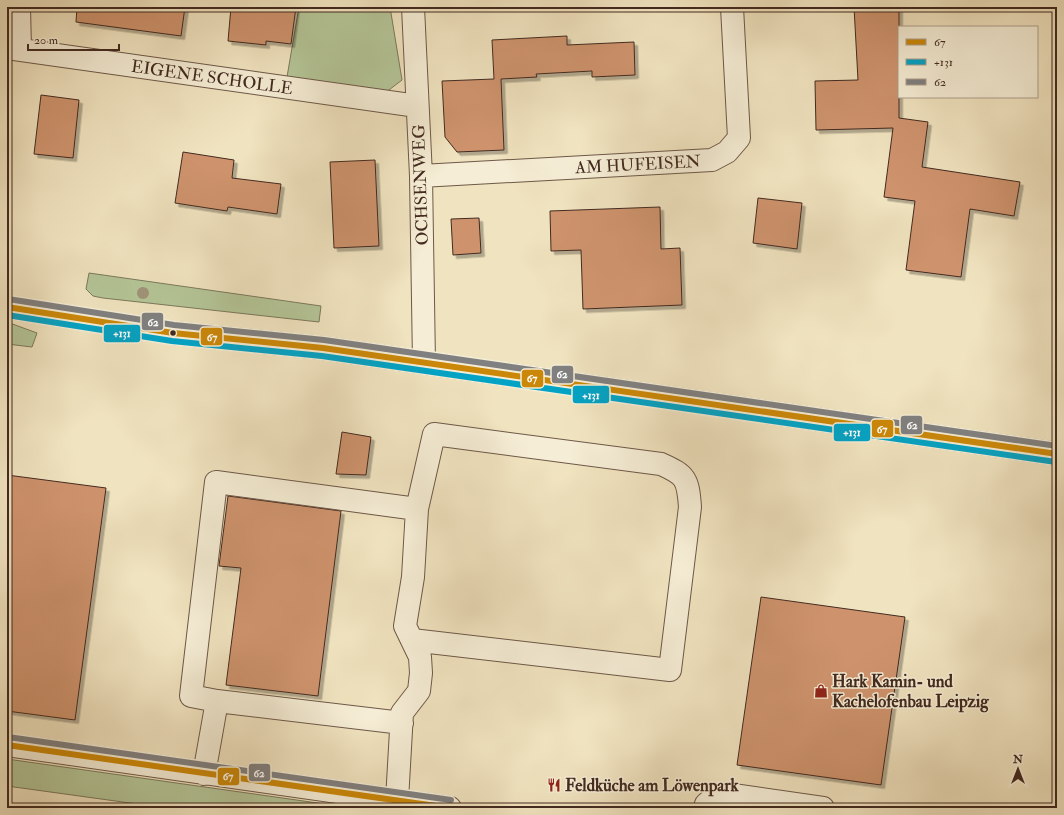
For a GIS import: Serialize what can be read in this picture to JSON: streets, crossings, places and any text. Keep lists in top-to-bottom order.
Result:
{
  "streets": {
    "street": ["EIGENE SCHOLLE", "AM HUFEISEN", "OCHSENWEG"]
  },
  "crossings": [
    ["EIGENE SCHOLLE", "OCHSENWEG"],
    ["AM HUFEISEN", "OCHSENWEG"]
  ],
  "places": {
    "shop": ["Hark Kamin- und Kachelofenbau Leipzig"],
    "restaurant": ["Feldküche am Löwenpark"]
  },
  "lines": ["transit line 62", "transit line 67", "transit line +131"],
  "legend": ["67", "+131", "62"],
  "scale_bar": "20 m",
  "north": "top"
}
